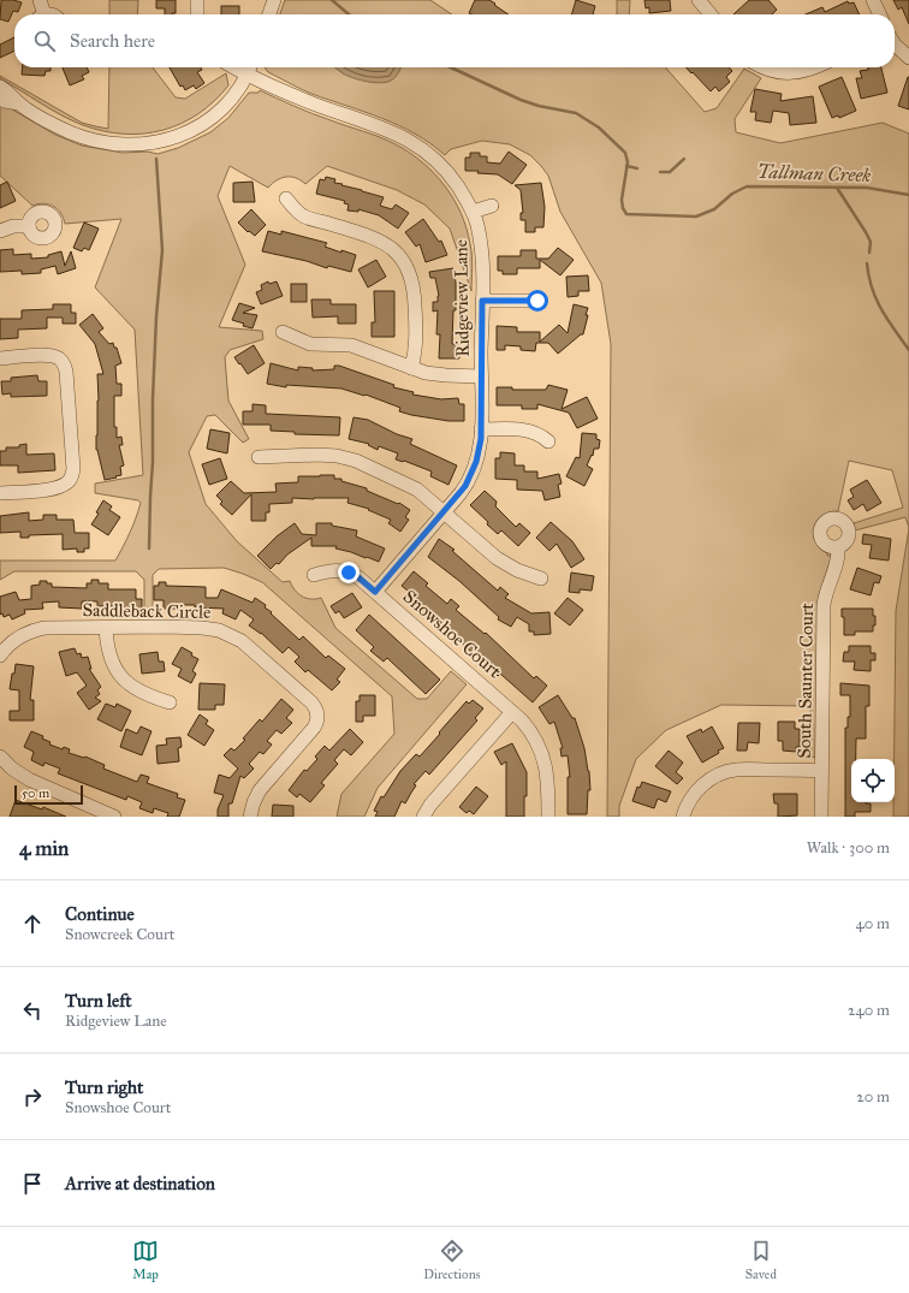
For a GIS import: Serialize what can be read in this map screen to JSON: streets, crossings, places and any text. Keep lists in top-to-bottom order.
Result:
{
  "streets": {
    "street": [
      "Ridgeview Lane",
      "Saddleback Circle",
      "Snowshoe Court",
      "South Saunter Court"
    ]
  },
  "crossings": [
    ["Ridgeview Lane", "Snowshoe Court"]
  ],
  "water": ["Tallman Creek"],
  "scale_bar": "50 m",
  "page": {
    "search": "Search here",
    "scale": "50 m",
    "heading": ["4 min", "Walk · 300 m"],
    "list": [
      ["Continue", "Snowcreek Court", "40 m"],
      ["Turn left", "Ridgeview Lane", "240 m"],
      ["Turn right", "Snowshoe Court", "20 m"],
      "Arrive at destination"
    ],
    "nav": ["Map", "Directions", "Saved"]
  }
}
